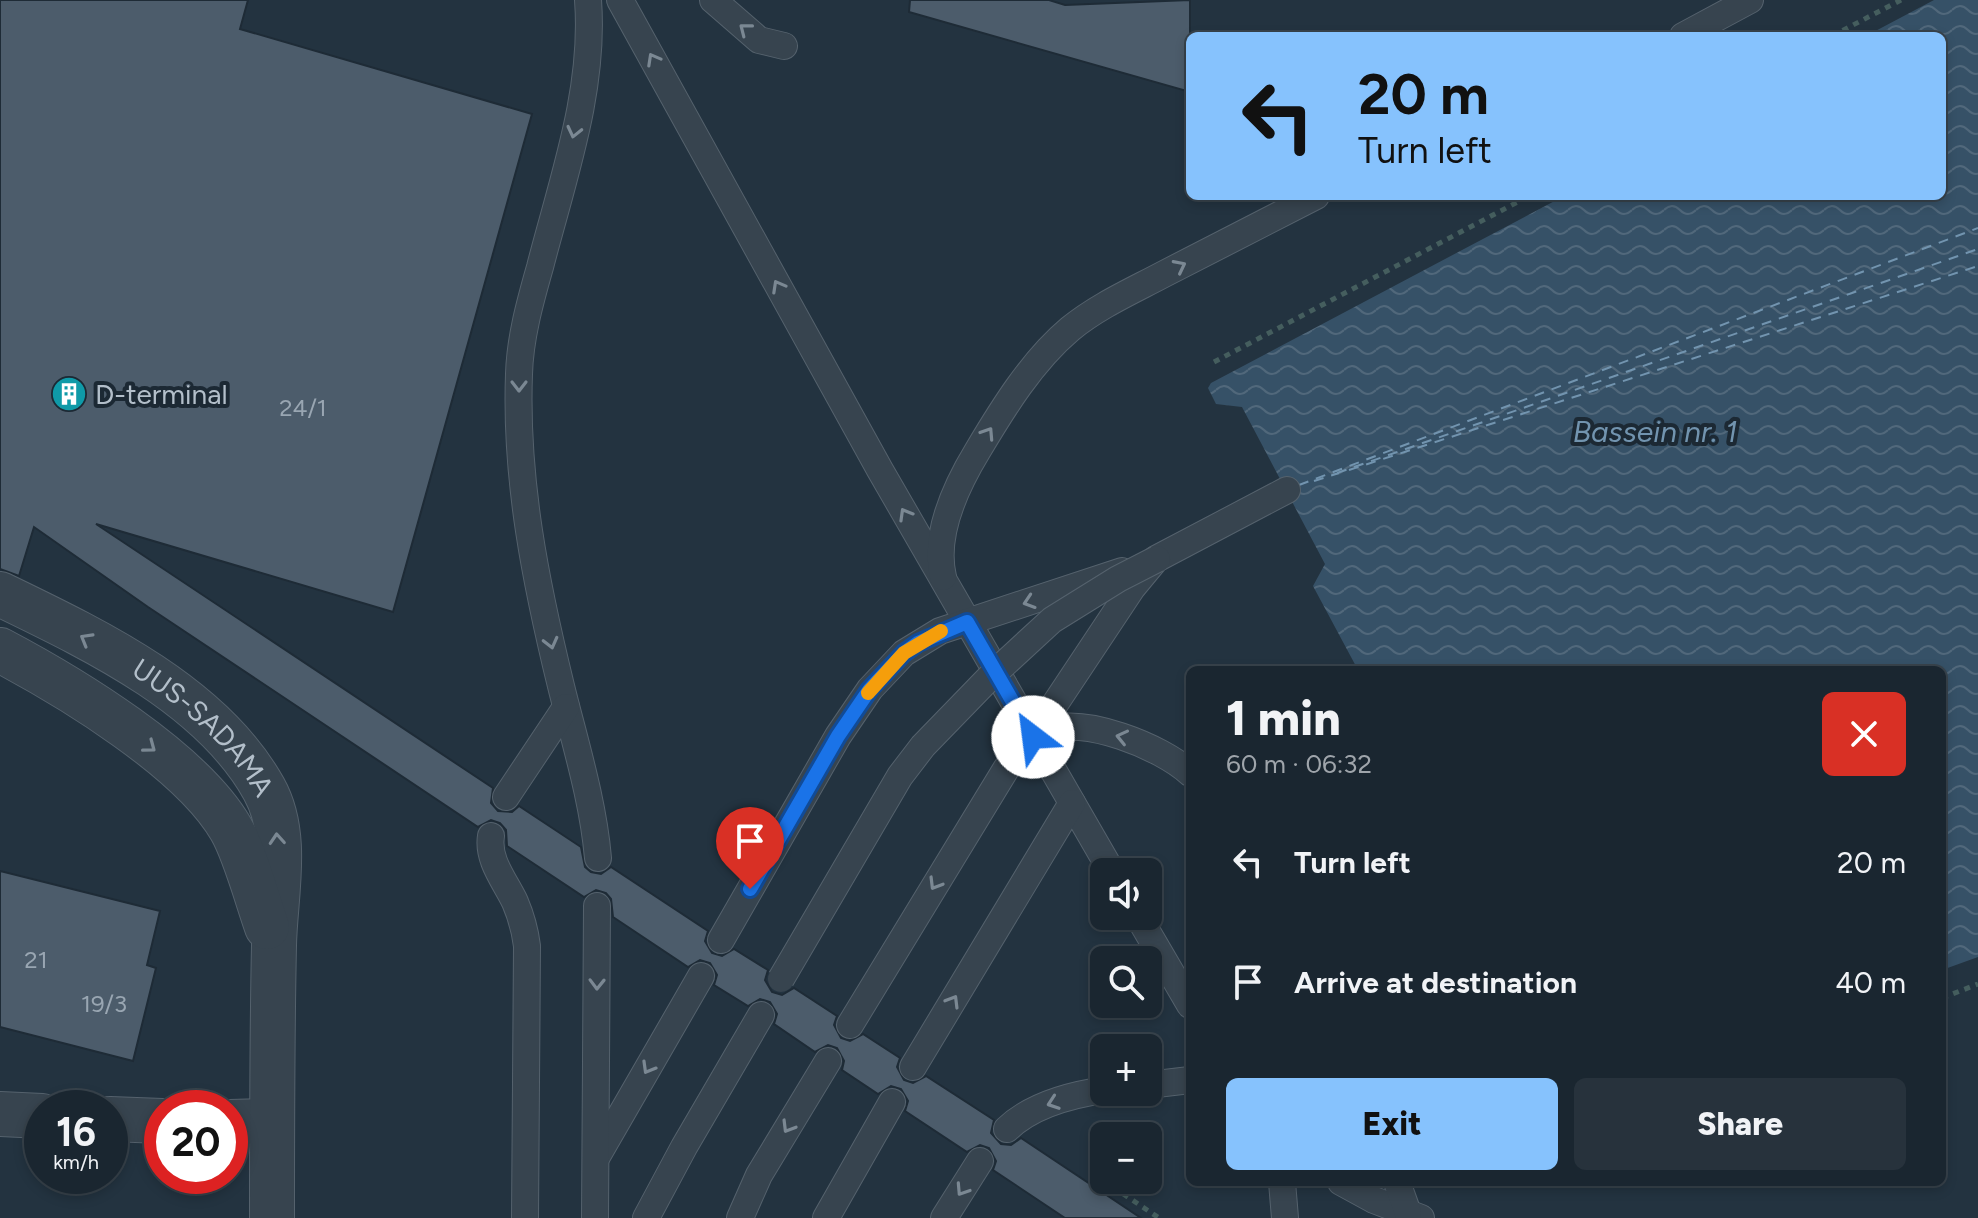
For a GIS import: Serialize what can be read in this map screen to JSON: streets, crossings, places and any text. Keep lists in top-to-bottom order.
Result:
{
  "streets": {
    "street": ["UUS-SADAMA"]
  },
  "water": ["Bassein nr. 1"],
  "places": {
    "building": ["D-terminal"]
  },
  "house_numbers": ["24/1", "21", "19/3"],
  "page": {
    "turn": ["20 m", "Turn left"],
    "heading": ["1 min", "60 m · 06:32"],
    "list": [
      {
        "name": "Turn left",
        "value": "20 m"
      },
      {
        "name": "Arrive at destination",
        "value": "40 m"
      }
    ],
    "map_buttons": ["+", "−"],
    "buttons": ["Exit", "Share"],
    "speed": "16 km/h",
    "limit": "20"
  }
}
